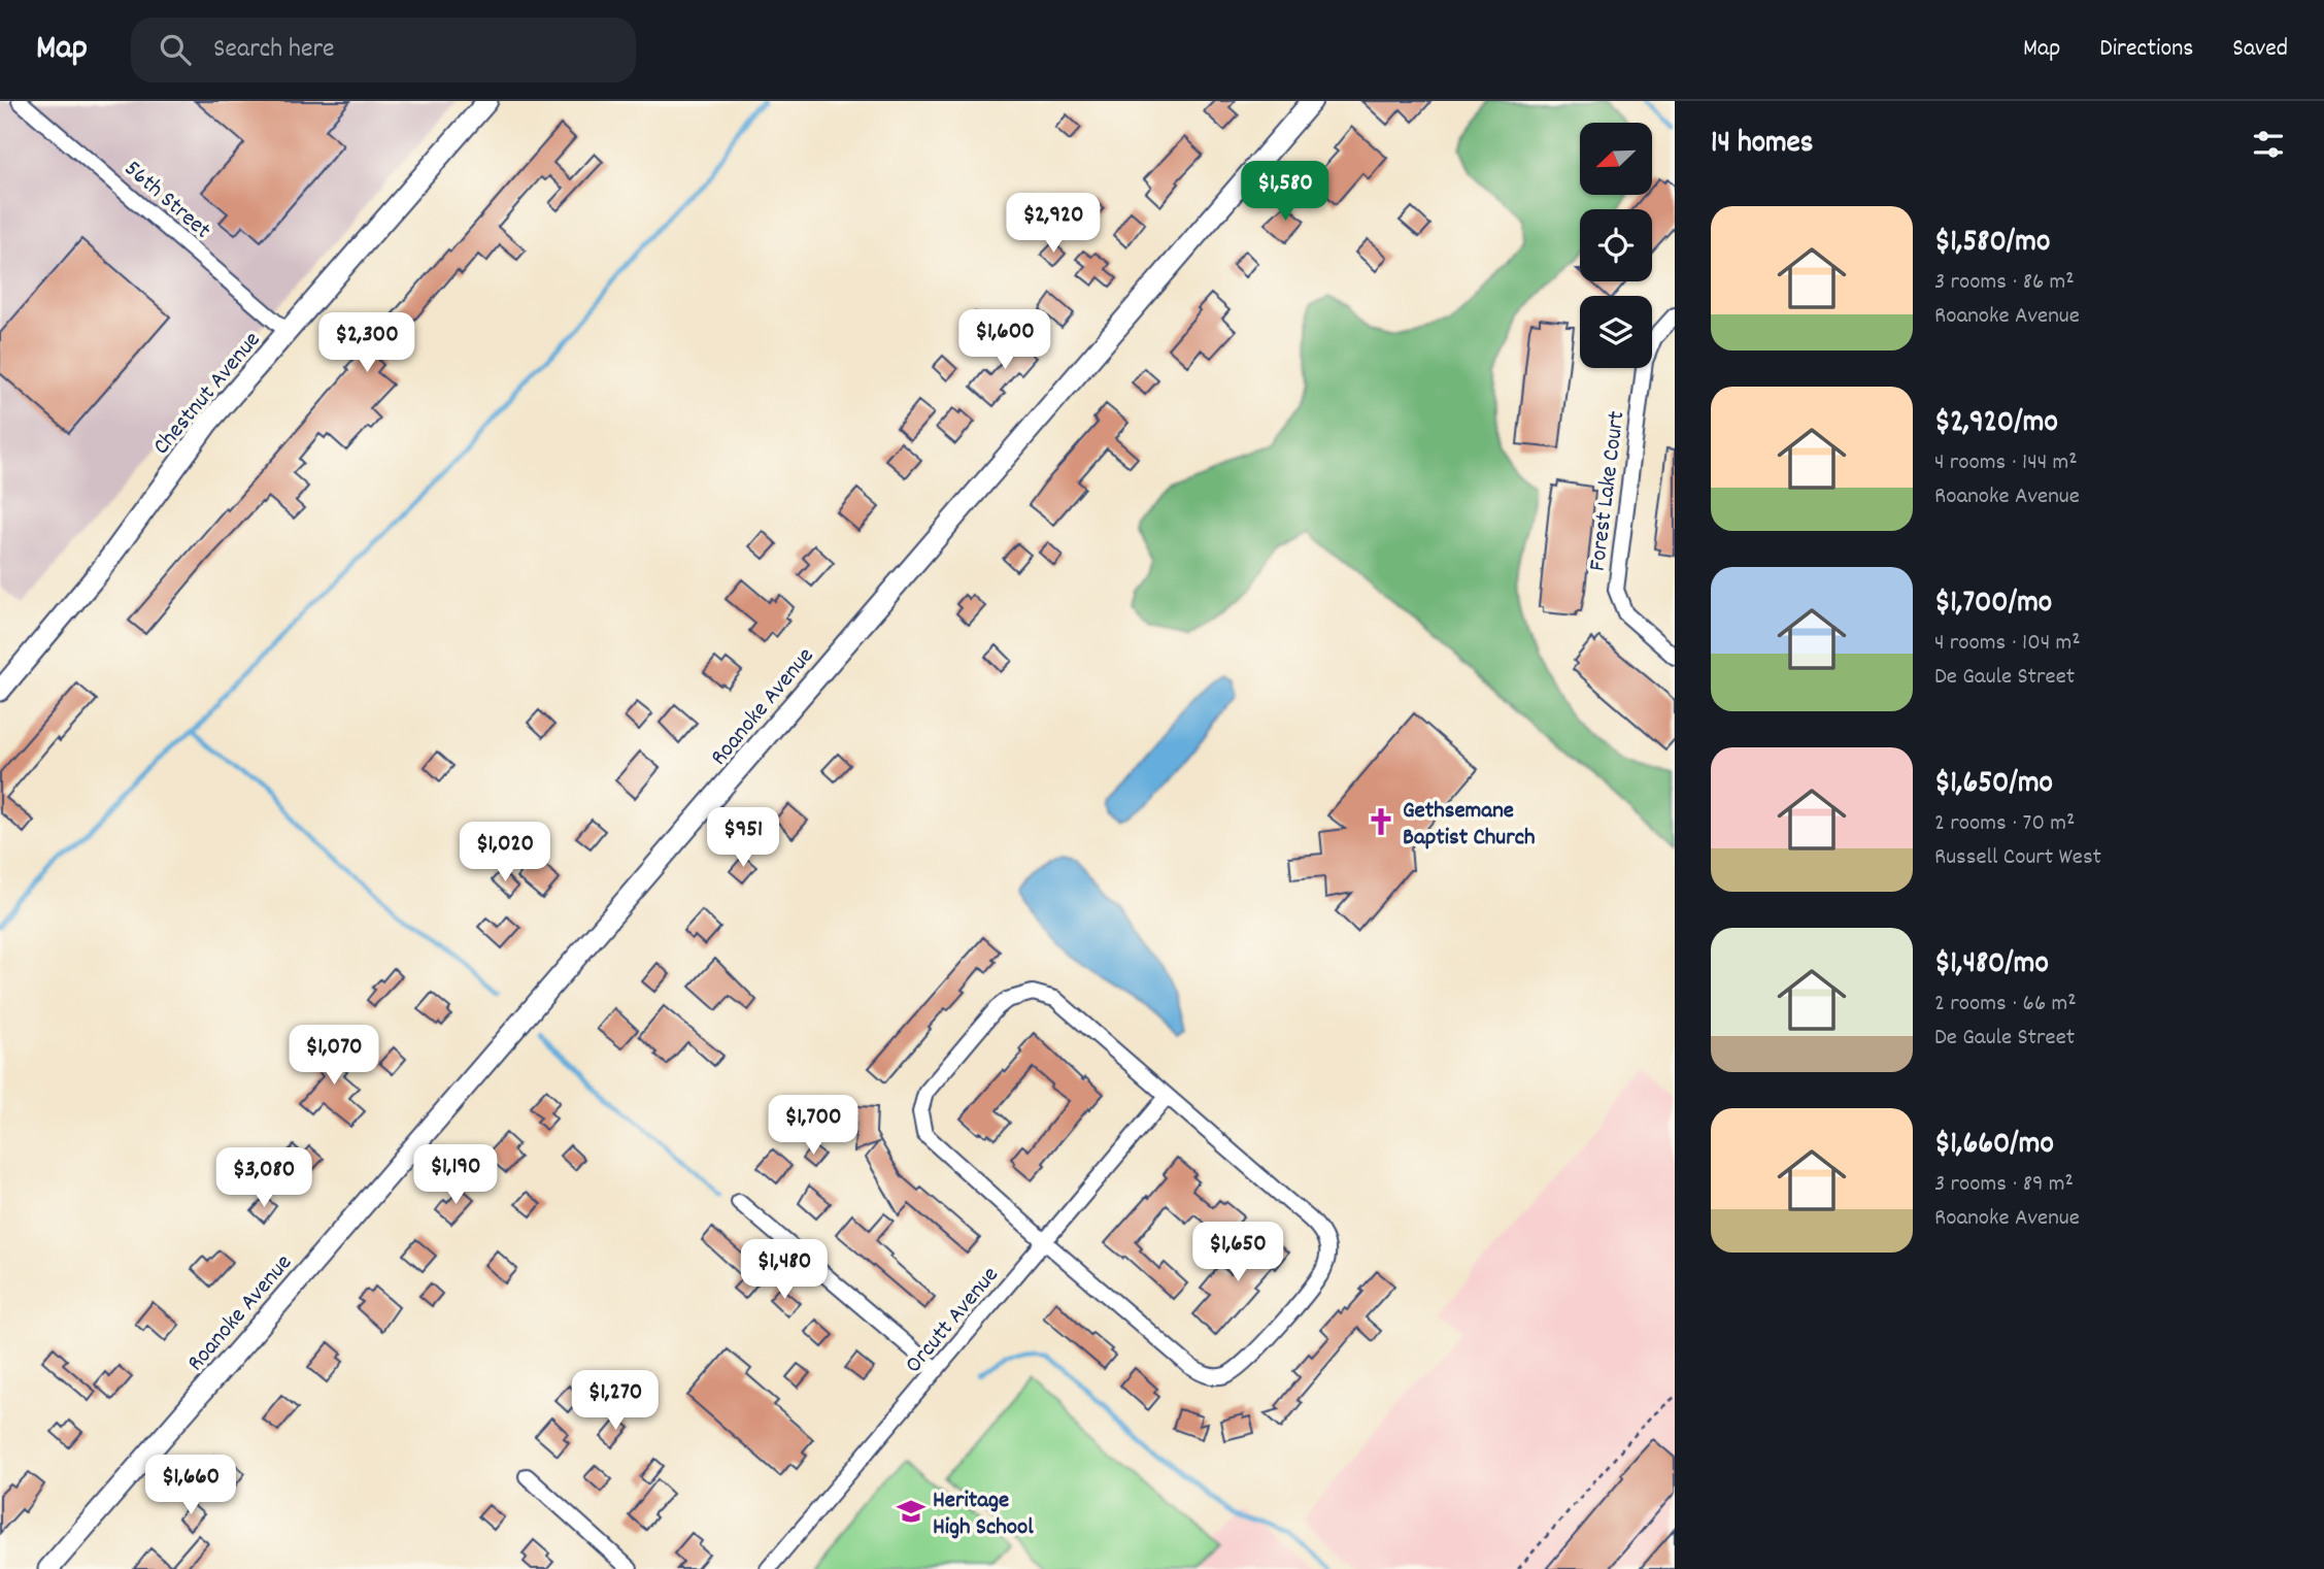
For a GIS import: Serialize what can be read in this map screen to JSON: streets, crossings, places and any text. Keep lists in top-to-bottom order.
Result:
{
  "streets": {
    "street": [
      "56th Street",
      "Chestnut Avenue",
      "Forest Lake Court",
      "Roanoke Avenue",
      "Orcutt Avenue"
    ]
  },
  "crossings": [
    ["56th Street", "Chestnut Avenue"]
  ],
  "places": {
    "church": ["Gethsemane Baptist Church"],
    "school or university": ["Heritage High School"]
  },
  "north": "bottom left",
  "page": {
    "header": "Map",
    "search": "Search here",
    "nav": ["Map", "Directions", "Saved"],
    "heading": "14 homes",
    "price": [
      "$1,580",
      "$2,920",
      "$1,600",
      "$2,300",
      "$951",
      "$1,020",
      "$1,070",
      "$1,700",
      "$1,190",
      "$3,080",
      "$1,650",
      "$1,480",
      "$1,270",
      "$1,660"
    ],
    "list": [
      {
        "name": "$1,580/mo",
        "note": "3 rooms · 86 m² · Roanoke Avenue"
      },
      {
        "name": "$2,920/mo",
        "note": "4 rooms · 144 m² · Roanoke Avenue"
      },
      {
        "name": "$1,700/mo",
        "note": "4 rooms · 104 m² · De Gaule Street"
      },
      {
        "name": "$1,650/mo",
        "note": "2 rooms · 70 m² · Russell Court West"
      },
      {
        "name": "$1,480/mo",
        "note": "2 rooms · 66 m² · De Gaule Street"
      },
      {
        "name": "$1,660/mo",
        "note": "3 rooms · 89 m² · Roanoke Avenue"
      }
    ]
  }
}
